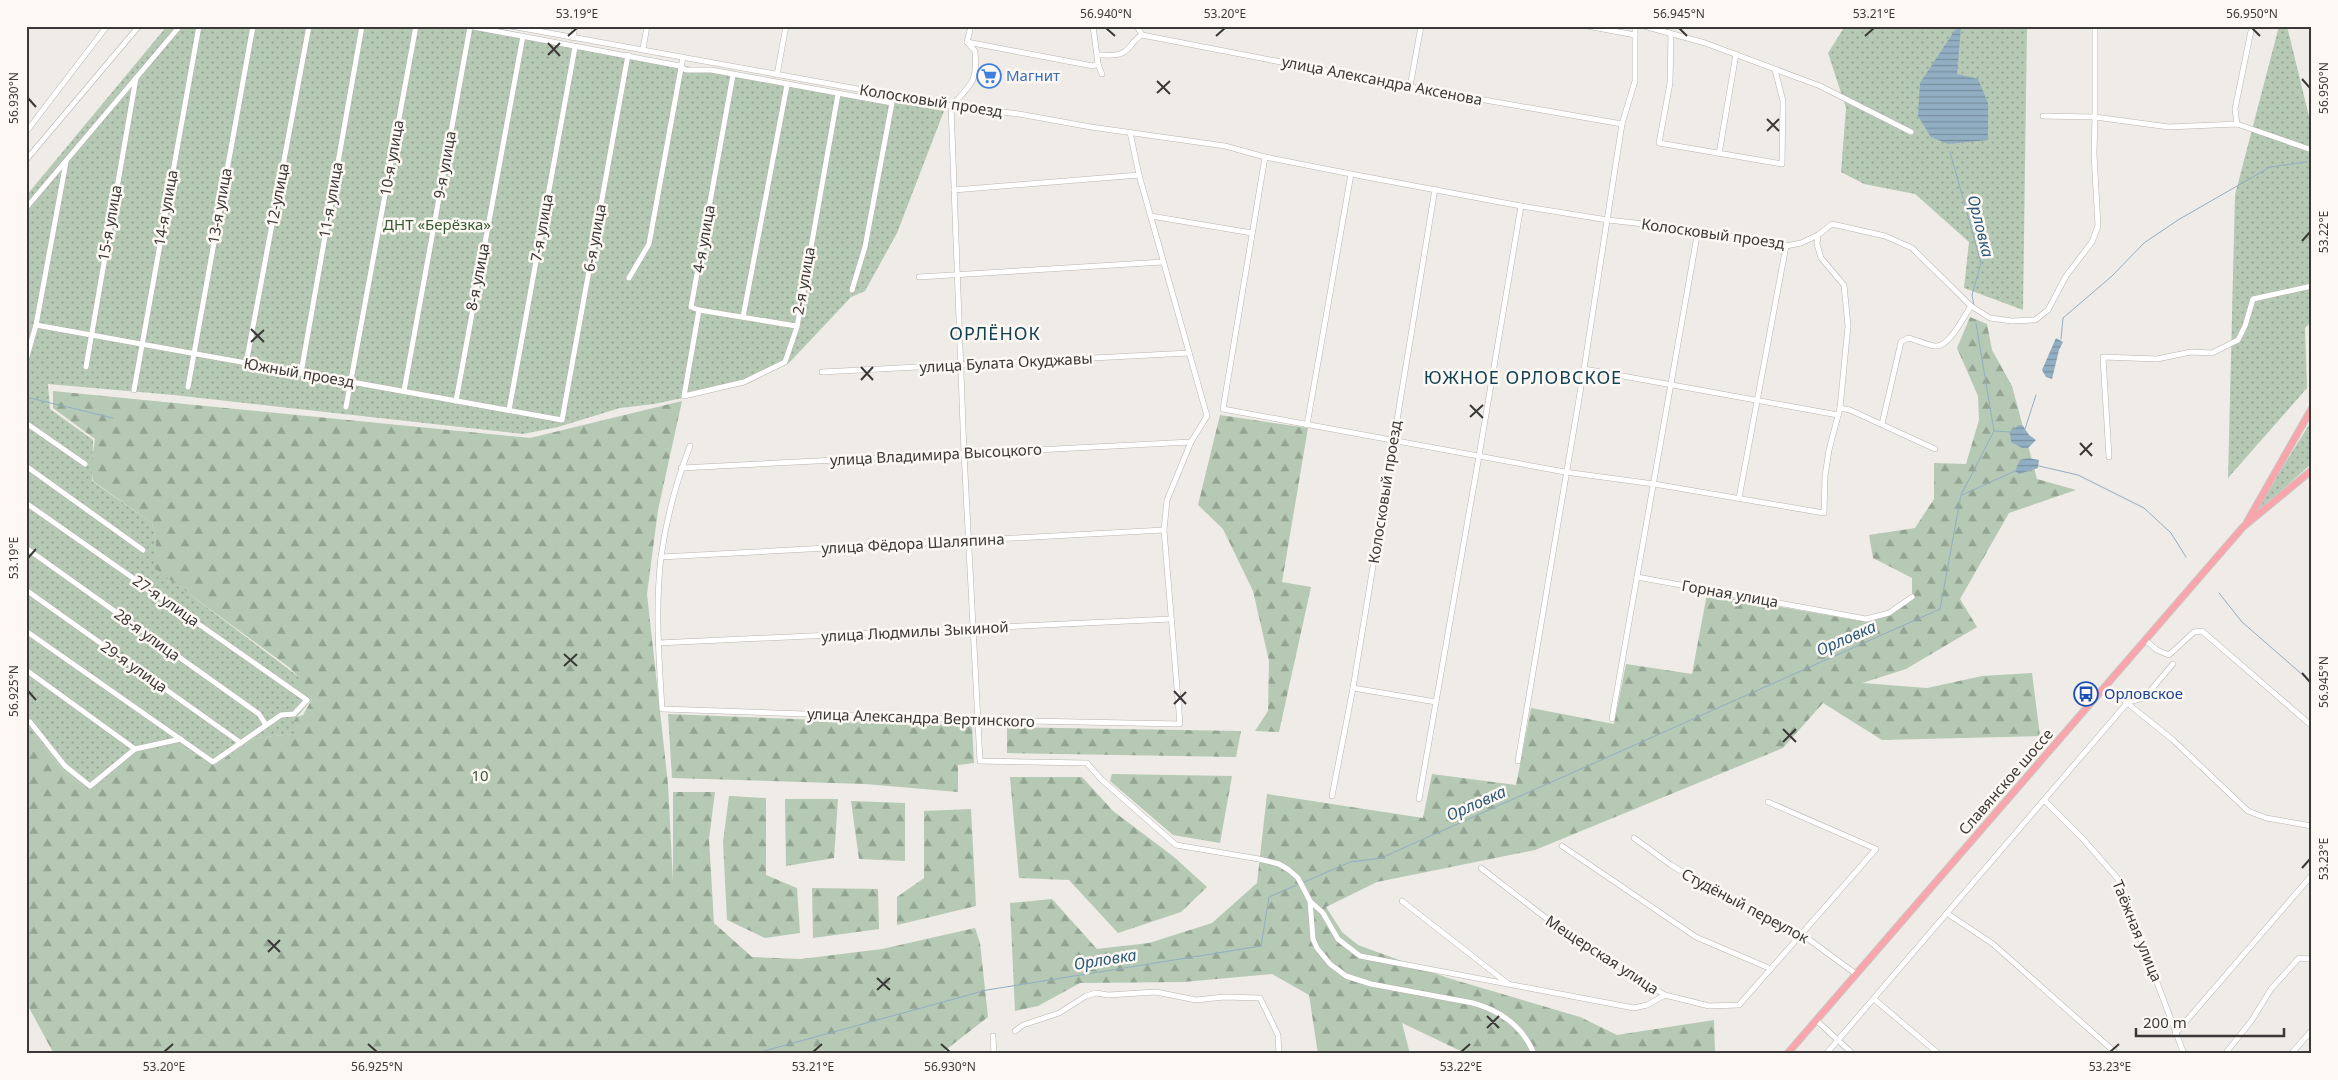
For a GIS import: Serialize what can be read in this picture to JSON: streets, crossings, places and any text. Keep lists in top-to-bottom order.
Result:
{
  "streets": {
    "main road": ["Славянское шоссе"],
    "street": [
      "улица Александра Аксенова",
      "Колосковый проезд",
      "10-я улица",
      "9-я улица",
      "12-улица",
      "11-я улица",
      "13-я улица",
      "14-я улица",
      "15-я улица",
      "7-я улица",
      "6-я улица",
      "4-я улица",
      "8-я улица",
      "2-я улица",
      "улица Булата Окуджавы",
      "Южный проезд",
      "улица Владимира Высоцкого",
      "улица Фёдора Шаляпина",
      "Горная улица",
      "27-я улица",
      "улица Людмилы Зыкиной",
      "28-я улица",
      "29-я улица",
      "улица Александра Вертинского",
      "Студёный переулок",
      "Таёжная улица",
      "Мещерская улица"
    ]
  },
  "crossings": [
    ["10-я улица", "Южный проезд"],
    ["9-я улица", "Южный проезд"],
    ["12-улица", "Южный проезд"],
    ["11-я улица", "Южный проезд"],
    ["13-я улица", "Южный проезд"],
    ["14-я улица", "Южный проезд"],
    ["15-я улица", "Южный проезд"],
    ["7-я улица", "Южный проезд"],
    ["6-я улица", "Южный проезд"],
    ["4-я улица", "2-я улица"],
    ["8-я улица", "Южный проезд"],
    ["27-я улица", "28-я улица"],
    ["улица Людмилы Зыкиной", "улица Александра Вертинского"],
    ["Славянское шоссе", "Студёный переулок"]
  ],
  "districts": ["ОРЛЁНОК", "ЮЖНОЕ ОРЛОВСКОЕ"],
  "water": ["Орловка"],
  "parks": ["ДНТ «Берёзка»", "10"],
  "places": {
    "supermarket": ["Магнит"],
    "bus stop": ["Орловское"]
  },
  "scale_bar": "200 m",
  "coordinates": [
    "53.19°E",
    "56.940°N",
    "53.20°E",
    "56.945°N",
    "53.21°E",
    "56.950°N",
    "56.930°N",
    "53.22°E",
    "56.925°N",
    "53.23°E"
  ]
}
